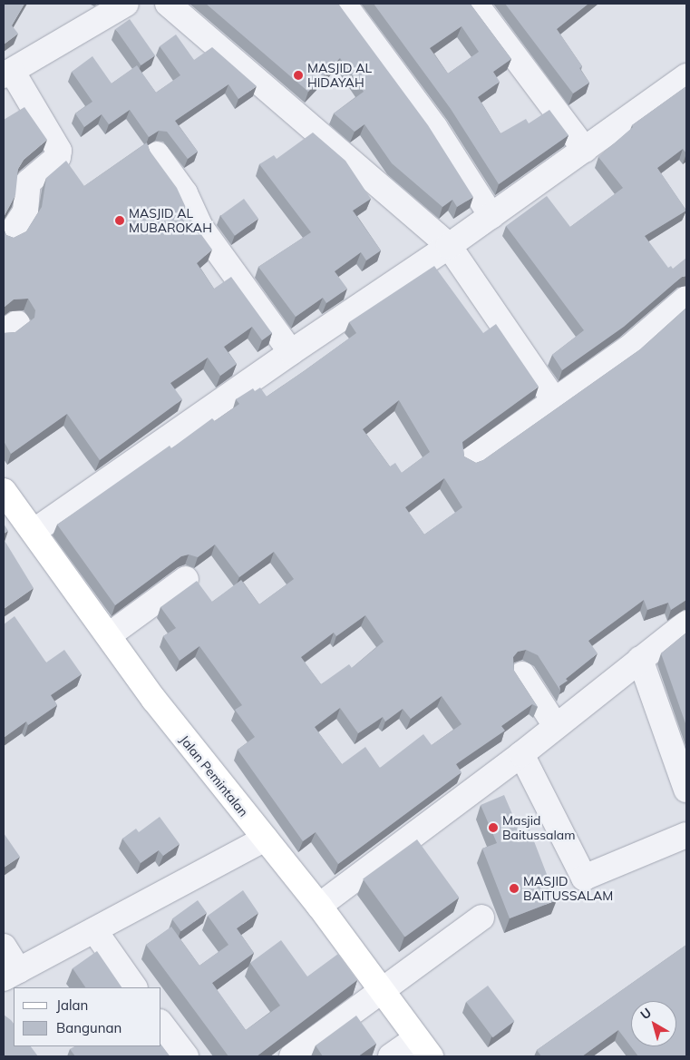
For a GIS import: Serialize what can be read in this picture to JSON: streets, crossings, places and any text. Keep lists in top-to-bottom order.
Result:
{
  "streets": {
    "main road": ["Jalan Pemintalan"]
  },
  "places": [
    "MASJID AL HIDAYAH",
    "MASJID AL MUBAROKAH",
    "Masjid Baitussalam",
    "MASJID BAITUSSALAM"
  ],
  "legend": ["Jalan", "Bangunan"],
  "north": "top left"
}
